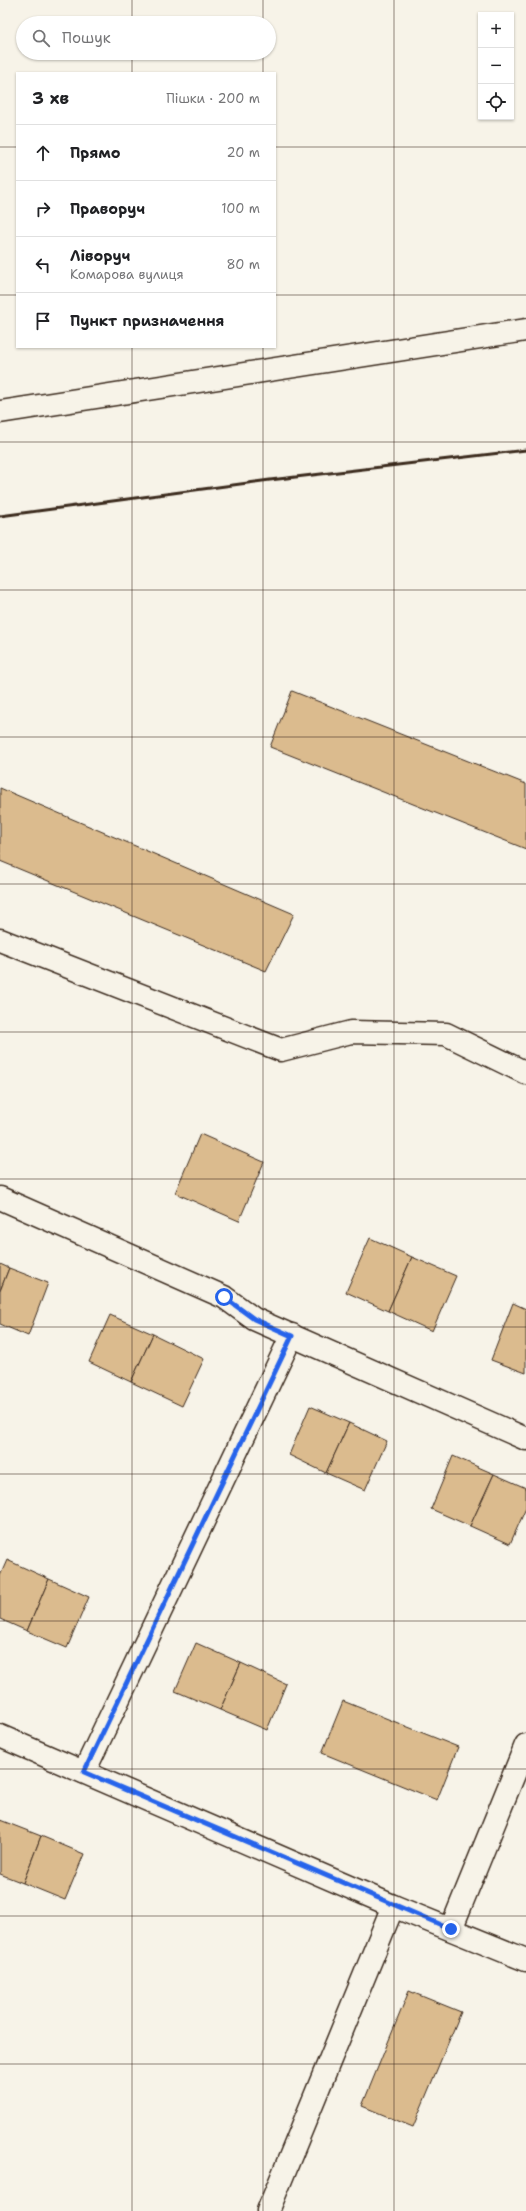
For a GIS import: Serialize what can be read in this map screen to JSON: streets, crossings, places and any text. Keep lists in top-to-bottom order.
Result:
{
  "page": {
    "map_buttons": ["+", "−"],
    "search": "Пошук",
    "heading": ["3 хв", "Пішки · 200 m"],
    "list": [
      ["Прямо", "20 m"],
      ["Праворуч", "100 m"],
      ["Ліворуч", "Комарова вулиця", "80 m"],
      "Пункт призначення"
    ]
  }
}
